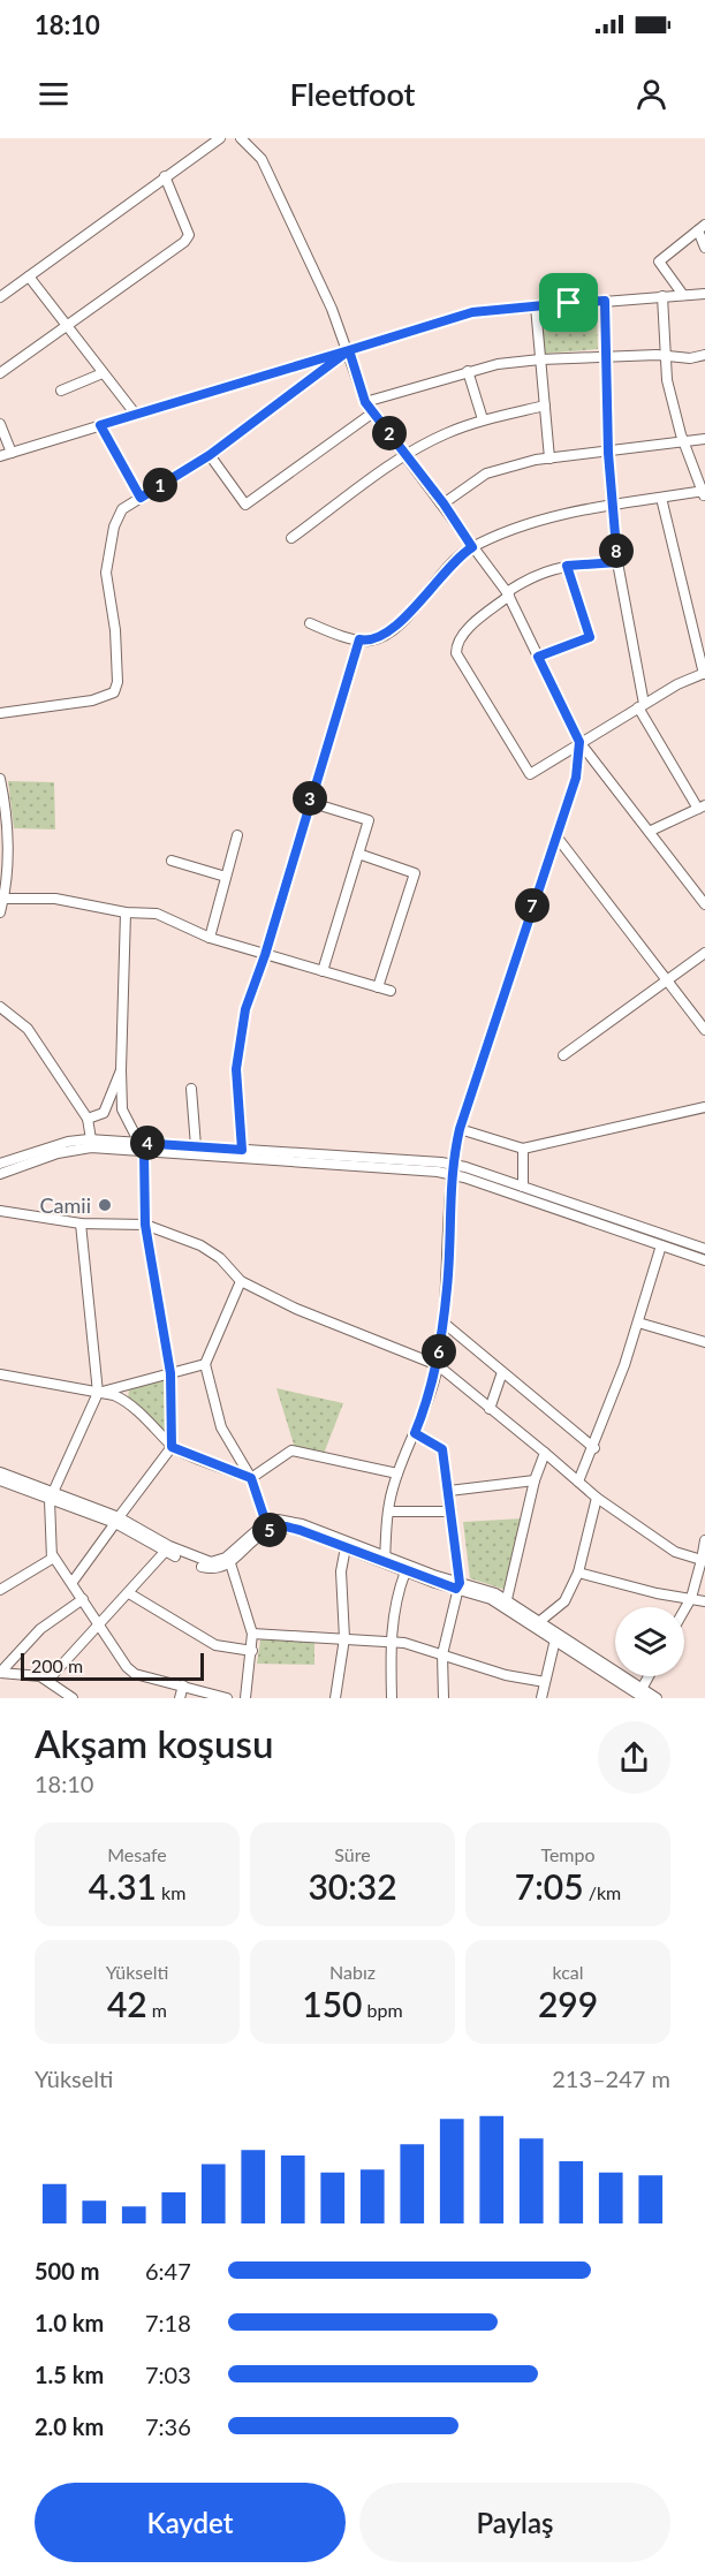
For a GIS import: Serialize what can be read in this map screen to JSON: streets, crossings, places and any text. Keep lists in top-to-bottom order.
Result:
{
  "places": ["Camii"],
  "scale_bar": "200 m",
  "page": {
    "status": "18:10",
    "header": "Fleetfoot",
    "pins": [
      "2",
      "1",
      "8",
      "3",
      "7",
      "4",
      "6",
      "5"
    ],
    "scale": "200 m",
    "heading": ["Akşam koşusu", "18:10"],
    "stats": [
      ["Mesafe", "4.31 km"],
      ["Süre", "30:32"],
      ["Tempo", "7:05 /km"],
      ["Yükselti", "42 m"],
      ["Nabız", "150 bpm"],
      ["kcal", "299"]
    ],
    "chart": ["Yükselti", "213–247 m"],
    "list": [
      {
        "name": "500 m",
        "note": "6:47"
      },
      {
        "name": "1.0 km",
        "note": "7:18"
      },
      {
        "name": "1.5 km",
        "note": "7:03"
      },
      {
        "name": "2.0 km",
        "note": "7:36"
      }
    ],
    "buttons": ["Kaydet", "Paylaş"]
  }
}
